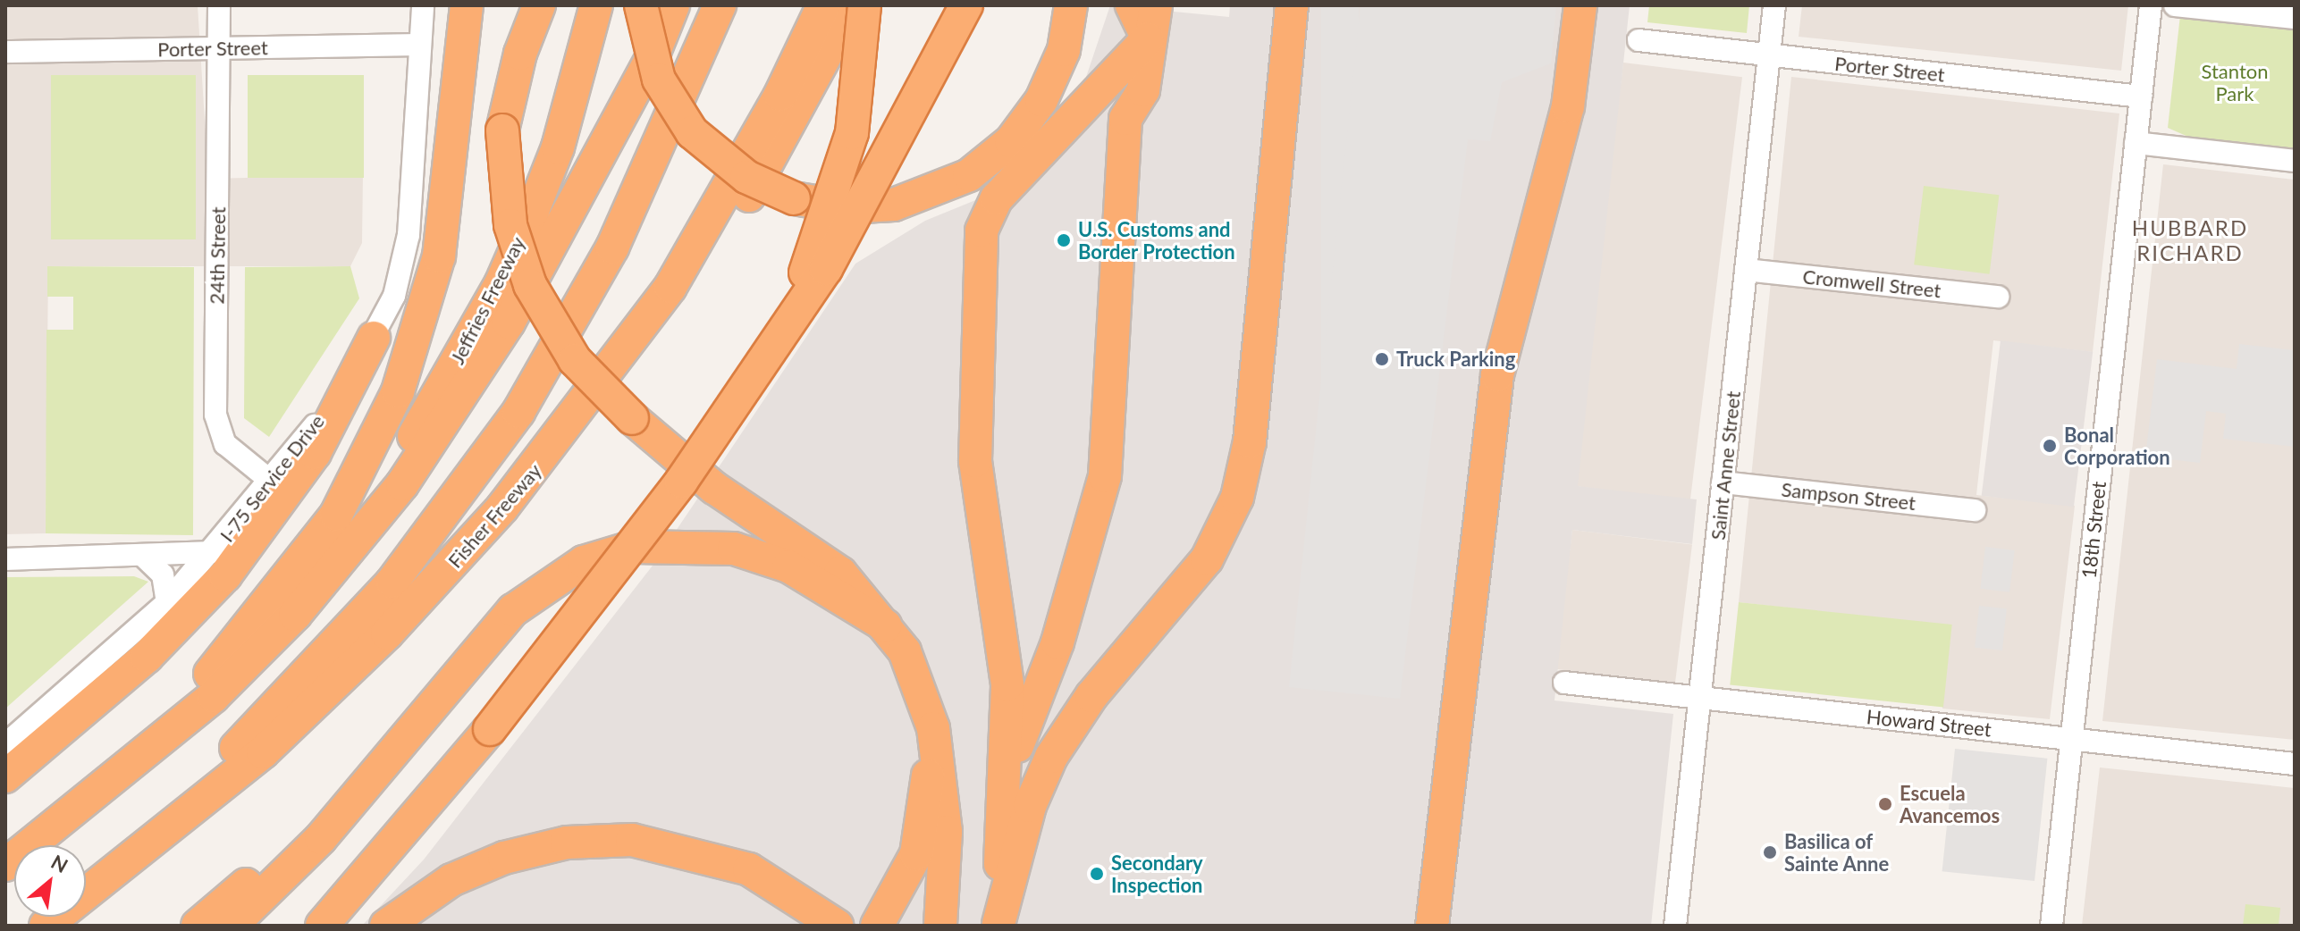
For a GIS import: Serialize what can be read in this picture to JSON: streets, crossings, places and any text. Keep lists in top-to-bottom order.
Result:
{
  "streets": {
    "highway": ["Jeffries Freeway", "Fisher Freeway"],
    "street": [
      "Porter Street",
      "24th Street",
      "Cromwell Street",
      "Saint Anne Street",
      "I-75 Service Drive",
      "Sampson Street",
      "18th Street",
      "Howard Street"
    ]
  },
  "crossings": [
    ["Porter Street", "24th Street"],
    ["Porter Street", "Saint Anne Street"],
    ["Porter Street", "I-75 Service Drive"],
    ["Porter Street", "18th Street"],
    ["24th Street", "I-75 Service Drive"],
    ["Cromwell Street", "Saint Anne Street"],
    ["Saint Anne Street", "Sampson Street"],
    ["Saint Anne Street", "Howard Street"],
    ["18th Street", "Howard Street"]
  ],
  "districts": ["HUBBARD RICHARD"],
  "parks": ["Stanton Park"],
  "places": [
    "U.S. Customs and Border Protection",
    "Truck Parking",
    "Bonal Corporation",
    "Escuela Avancemos",
    "Basilica of Sainte Anne",
    "Secondary Inspection"
  ],
  "north": "top right"
}
